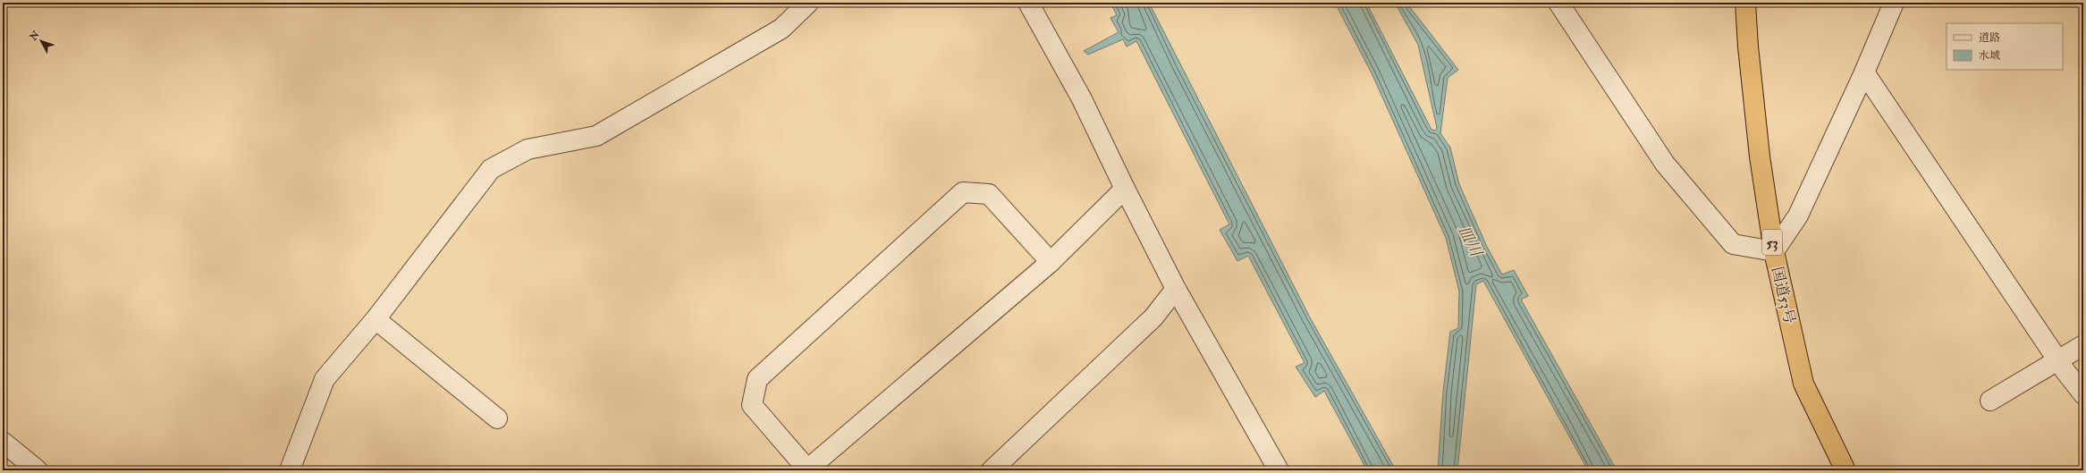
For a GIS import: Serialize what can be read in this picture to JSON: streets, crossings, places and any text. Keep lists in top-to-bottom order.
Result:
{
  "streets": {
    "highway": ["53", "国道53号"]
  },
  "water": ["皿川"],
  "legend": ["道路", "水域"],
  "north": "top left"
}
